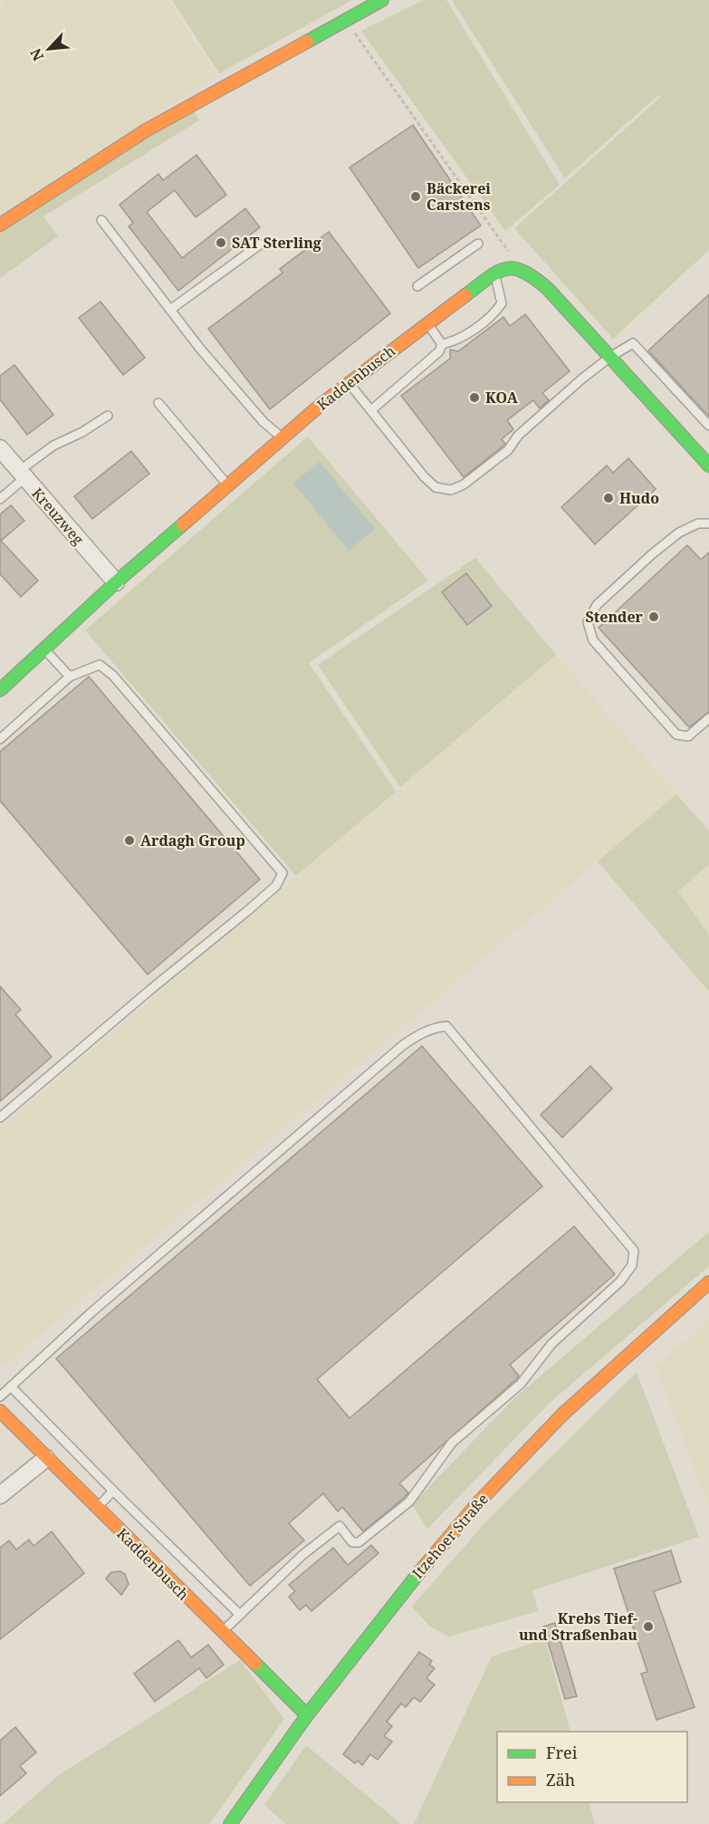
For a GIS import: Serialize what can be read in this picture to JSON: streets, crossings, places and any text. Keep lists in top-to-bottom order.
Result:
{
  "streets": {
    "street": ["Kaddenbusch", "Kreuzweg", "Itzehoer Straße"]
  },
  "crossings": [
    ["Kaddenbusch", "Kreuzweg"],
    ["Kaddenbusch", "Itzehoer Straße"]
  ],
  "places": [
    "Bäckerei Carstens",
    "SAT Sterling",
    "KOA",
    "Hudo",
    "Stender",
    "Ardagh Group",
    "Krebs Tief- und Straßenbau"
  ],
  "legend": ["Frei", "Zäh"],
  "north": "bottom left"
}
